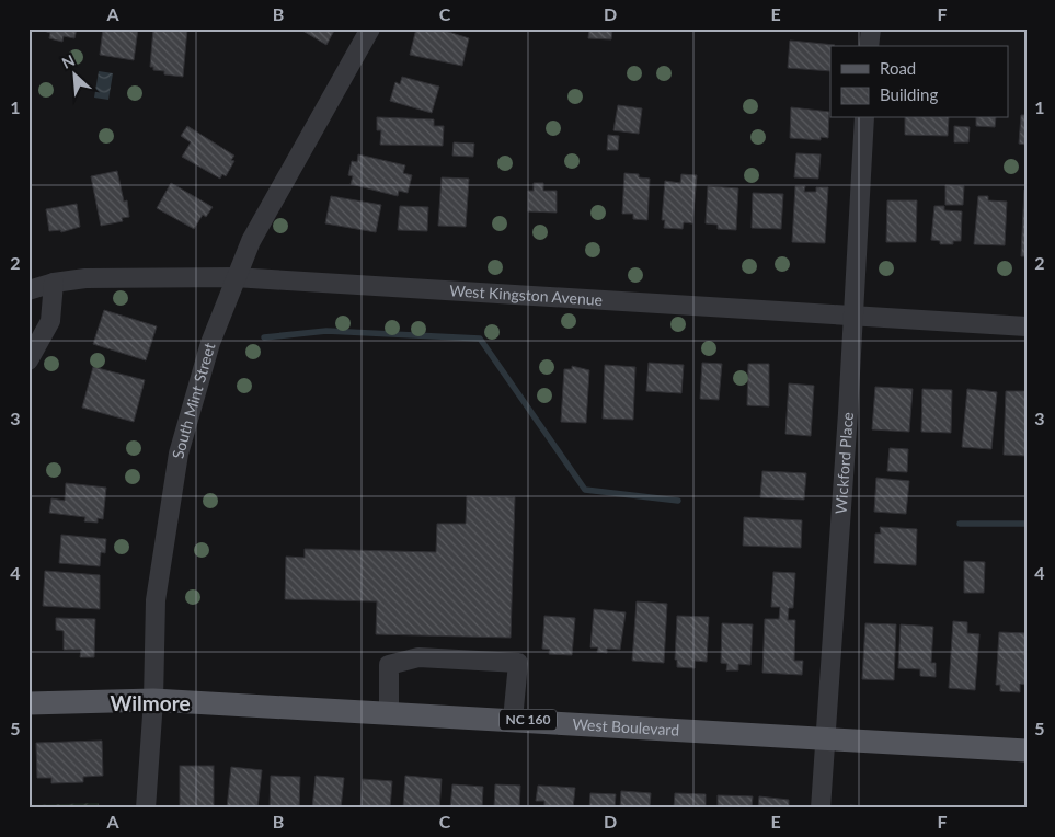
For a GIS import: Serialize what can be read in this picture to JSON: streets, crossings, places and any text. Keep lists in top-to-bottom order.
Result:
{
  "streets": {
    "main road": ["NC 160", "West Boulevard"],
    "street": ["West Kingston Avenue", "South Mint Street", "Wickford Place"]
  },
  "crossings": [
    ["West Kingston Avenue", "South Mint Street"],
    ["West Kingston Avenue", "Wickford Place"],
    ["South Mint Street", "West Boulevard"],
    ["Wickford Place", "West Boulevard"]
  ],
  "districts": ["Wilmore"],
  "legend": ["Road", "Building"],
  "north": "top left",
  "grid": {
    "columns": [
      "A",
      "B",
      "C",
      "D",
      "E",
      "F"
    ],
    "rows": [
      "1",
      "2",
      "3",
      "4",
      "5"
    ]
  }
}
